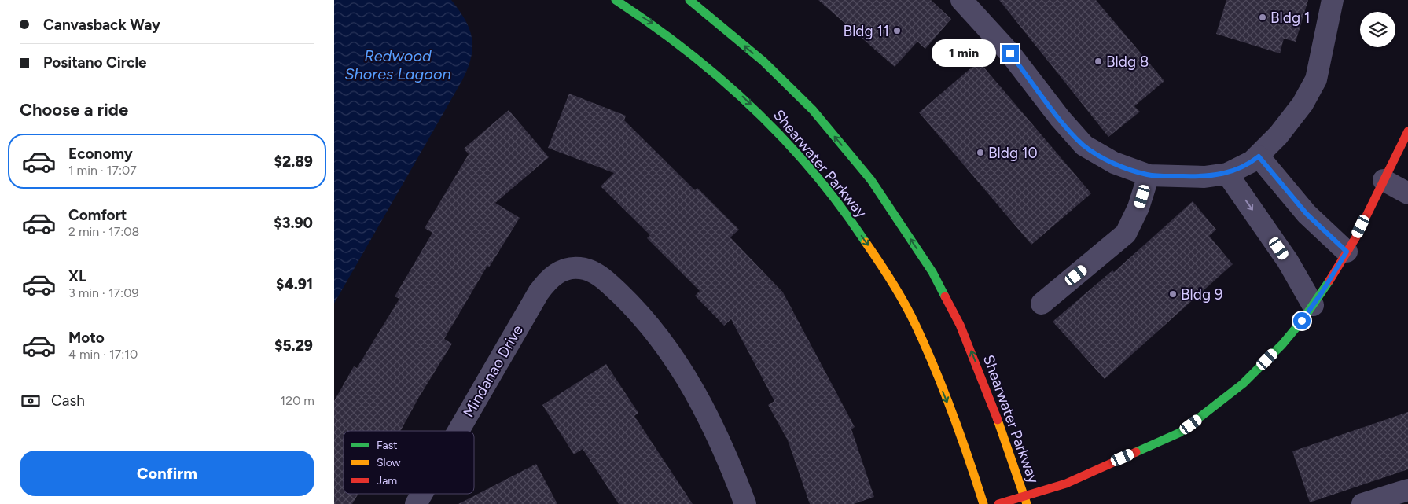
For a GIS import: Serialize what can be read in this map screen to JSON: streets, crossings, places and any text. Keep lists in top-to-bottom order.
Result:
{
  "streets": {
    "main road": ["Shearwater Parkway"],
    "street": ["Mindanao Drive"]
  },
  "water": ["Redwood Shores Lagoon"],
  "places": [
    "Bldg 1",
    "Bldg 11",
    "Bldg 8",
    "Bldg 10",
    "Bldg 9"
  ],
  "legend": ["Fast", "Slow", "Jam"],
  "page": {
    "banner": ["Canvasback Way", "Positano Circle"],
    "bubble": "1 min",
    "heading": "Choose a ride",
    "list": [
      {
        "name": "Economy",
        "note": "1 min · 17:07",
        "value": "$2.89"
      },
      {
        "name": "Comfort",
        "note": "2 min · 17:08",
        "value": "$3.90"
      },
      {
        "name": "XL",
        "note": "3 min · 17:09",
        "value": "$4.91"
      },
      {
        "name": "Moto",
        "note": "4 min · 17:10",
        "value": "$5.29"
      }
    ],
    "pay": ["Cash", "120 m"],
    "buttons": "Confirm"
  }
}
